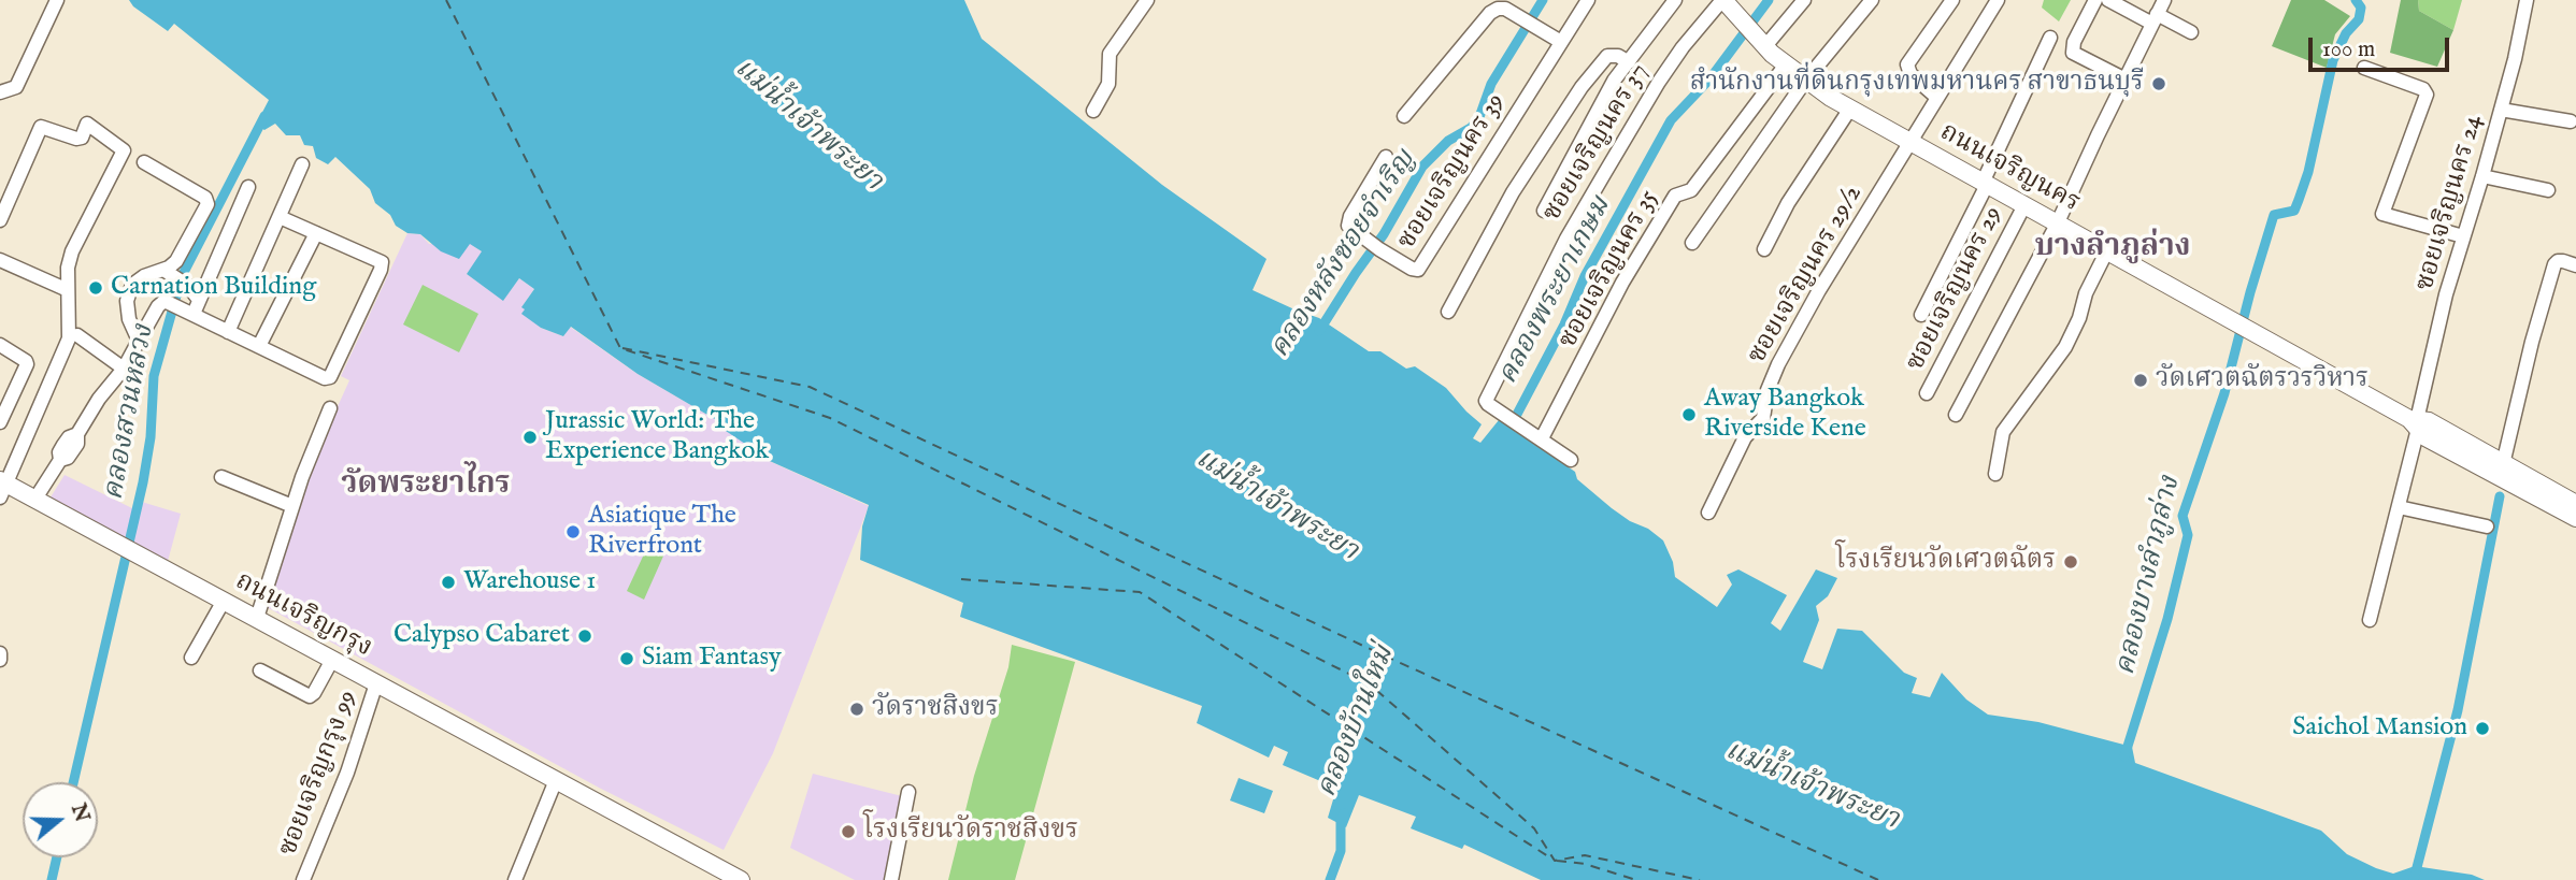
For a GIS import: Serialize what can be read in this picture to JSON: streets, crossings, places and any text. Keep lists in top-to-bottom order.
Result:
{
  "streets": {
    "main road": ["ถนนเจริญนคร", "ถนนเจริญกรุง"],
    "street": [
      "ซอยเจริญนคร 37",
      "ซอยเจริญนคร 39",
      "ซอยเจริญนคร 24",
      "ซอยเจริญนคร 35",
      "ซอยเจริญนคร 29/2",
      "ซอยเจริญนคร 29",
      "ซอยเจริญกรุง 99"
    ]
  },
  "crossings": [
    ["ซอยเจริญนคร 37", "ถนนเจริญนคร"],
    ["ซอยเจริญนคร 37", "ซอยเจริญนคร 35"],
    ["ถนนเจริญนคร", "ซอยเจริญนคร 24"],
    ["ถนนเจริญนคร", "ซอยเจริญนคร 35"],
    ["ถนนเจริญนคร", "ซอยเจริญนคร 29/2"],
    ["ถนนเจริญนคร", "ซอยเจริญนคร 29"],
    ["ถนนเจริญกรุง", "ซอยเจริญกรุง 99"]
  ],
  "districts": ["บางลำภูล่าง", "วัดพระยาไกร"],
  "water": [
    "แม่น้ำเจ้าพระยา",
    "คลองหลังซอยจำเริญ",
    "คลองพระยาเกษม",
    "คลองสวนหลวง",
    "คลองบางลำภูล่าง",
    "คลองบ้านใหม่"
  ],
  "places": [
    "สํานักงานที่ดินกรุงเทพมหานคร สาขาธนบุรี",
    "Carnation Building",
    "วัดเศวตฉัตรวรวิหาร",
    "Away Bangkok Riverside Kene",
    "Jurassic World: The Experience Bangkok",
    "Asiatique The Riverfront",
    "โรงเรียนวัดเศวตฉัตร",
    "Warehouse 1",
    "Calypso Cabaret",
    "Siam Fantasy",
    "วัดราชสิงขร",
    "Saichol Mansion",
    "โรงเรียนวัดราชสิงขร"
  ],
  "scale_bar": "100 m",
  "north": "right"
}
